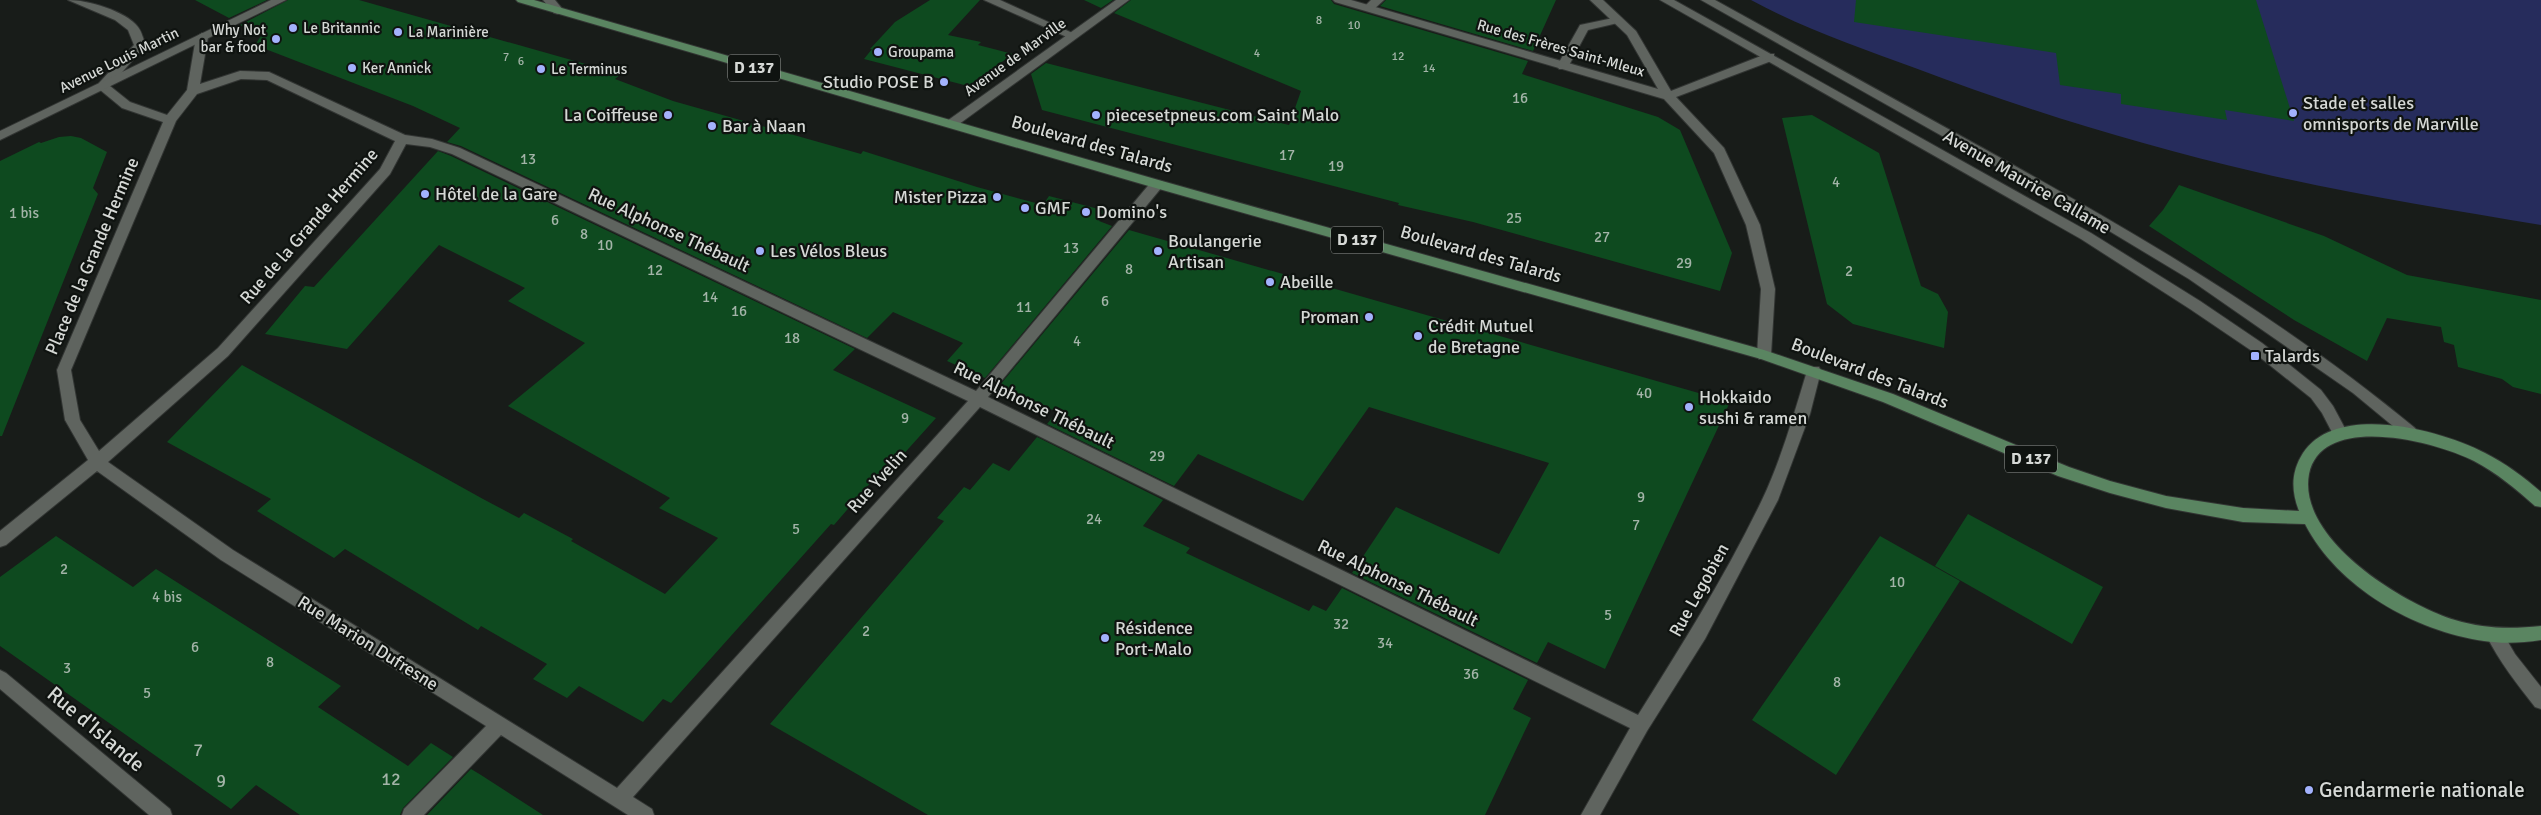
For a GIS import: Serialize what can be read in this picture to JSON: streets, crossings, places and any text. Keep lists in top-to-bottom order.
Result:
{
  "streets": {
    "main road": ["D 137", "Boulevard des Talards"],
    "street": [
      "Rue des Frères Saint-Mleux",
      "Avenue de Marville",
      "Avenue Louis Martin",
      "Avenue Maurice Callame",
      "Rue de la Grande Hermine",
      "Rue Alphonse Thébault",
      "Place de la Grande Hermine",
      "Rue Yvelin",
      "Rue Legobien",
      "Rue Marion Dufresne",
      "Rue d'Islande"
    ]
  },
  "crossings": [
    ["Avenue de Marville", "Boulevard des Talards"],
    ["Boulevard des Talards", "Rue Yvelin"],
    ["Boulevard des Talards", "Rue Legobien"],
    ["Rue de la Grande Hermine", "Rue Alphonse Thébault"],
    ["Rue de la Grande Hermine", "Place de la Grande Hermine"],
    ["Rue de la Grande Hermine", "Rue Marion Dufresne"],
    ["Rue Alphonse Thébault", "Rue Yvelin"],
    ["Rue Alphonse Thébault", "Rue Legobien"],
    ["Place de la Grande Hermine", "Rue Marion Dufresne"],
    ["Rue Yvelin", "Rue Marion Dufresne"]
  ],
  "places": {
    "other": [
      "Le Britannic",
      "La Marinière",
      "Why Not bar & food",
      "Groupama",
      "Ker Annick",
      "Le Terminus",
      "Studio POSE B",
      "Stade et salles omnisports de Marville",
      "La Coiffeuse",
      "piecesetpneus.com Saint Malo",
      "Bar à Naan",
      "Hôtel de la Gare",
      "Mister Pizza",
      "GMF",
      "Domino's",
      "Les Vélos Bleus",
      "Boulangerie Artisan",
      "Abeille",
      "Proman",
      "Crédit Mutuel de Bretagne",
      "Hokkaido sushi & ramen",
      "Résidence Port-Malo",
      "Gendarmerie nationale"
    ],
    "transit": ["Talards"]
  },
  "house_numbers": [
    "8",
    "10",
    "4",
    "12",
    "7",
    "6",
    "14",
    "16",
    "17",
    "13",
    "19",
    "4",
    "1 bis",
    "25",
    "6",
    "8",
    "27",
    "10",
    "13",
    "29",
    "8",
    "12",
    "2",
    "14",
    "6",
    "11",
    "16",
    "18",
    "4",
    "40",
    "9",
    "29",
    "9",
    "24",
    "7",
    "5",
    "2",
    "10",
    "4 bis",
    "5",
    "32",
    "2",
    "34",
    "6",
    "8",
    "3",
    "36",
    "8",
    "5",
    "7",
    "12",
    "9"
  ]
}
